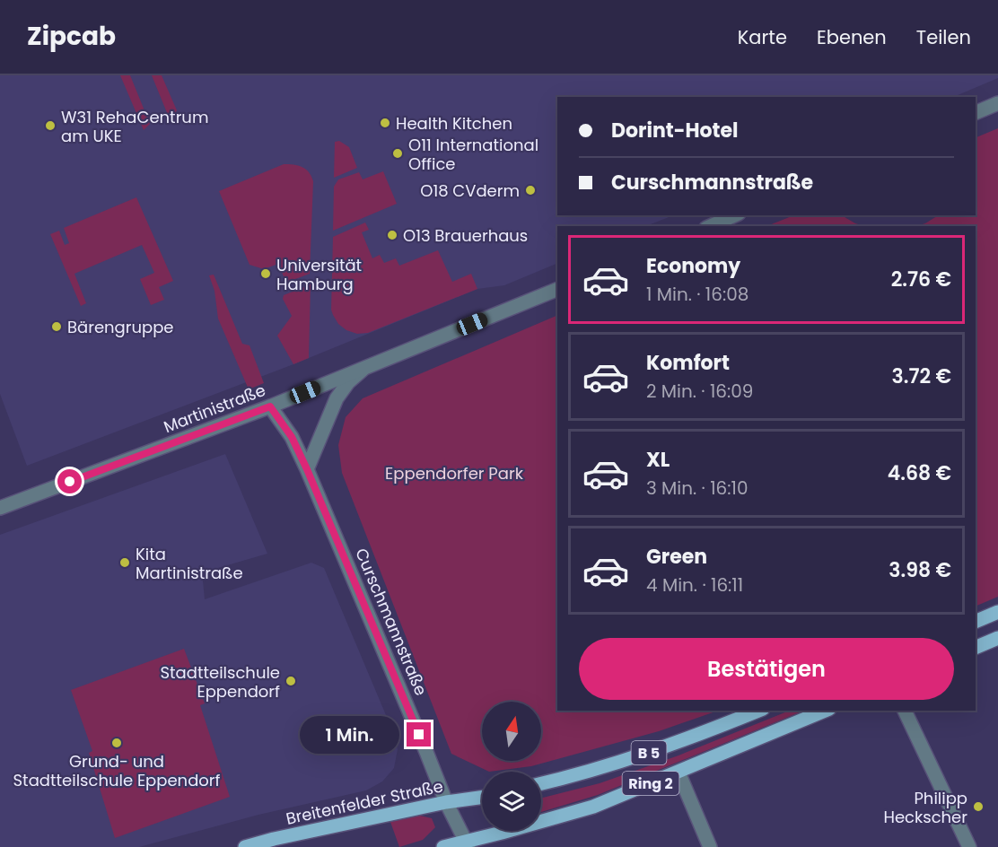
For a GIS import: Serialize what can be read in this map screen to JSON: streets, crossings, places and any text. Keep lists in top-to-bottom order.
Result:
{
  "streets": {
    "main road": ["B 5", "Ring 2", "Breitenfelder Straße"],
    "street": ["Martinistraße", "Curschmannstraße"]
  },
  "crossings": [
    ["Martinistraße", "Curschmannstraße"],
    ["Curschmannstraße", "Ring 2"],
    ["Curschmannstraße", "Breitenfelder Straße"]
  ],
  "parks": ["Eppendorfer Park"],
  "places": [
    "Health Kitchen",
    "W31 RehaCentrum am UKE",
    "O11 International Office",
    "O18 CVderm",
    "O13 Brauerhaus",
    "Universität Hamburg",
    "Bärengruppe",
    "Kita Martinistraße",
    "Stadtteilschule Eppendorf",
    "Grund- und Stadtteilschule Eppendorf",
    "Philipp Heckscher"
  ],
  "north": "top",
  "page": {
    "header": "Zipcab",
    "nav": ["Karte", "Ebenen", "Teilen"],
    "banner": ["Dorint-Hotel", "Curschmannstraße"],
    "list": [
      {
        "name": "Economy",
        "note": "1 Min. · 16:08",
        "value": "2.76 €"
      },
      {
        "name": "Komfort",
        "note": "2 Min. · 16:09",
        "value": "3.72 €"
      },
      {
        "name": "XL",
        "note": "3 Min. · 16:10",
        "value": "4.68 €"
      },
      {
        "name": "Green",
        "note": "4 Min. · 16:11",
        "value": "3.98 €"
      }
    ],
    "buttons": "Bestätigen",
    "bubble": "1 Min."
  }
}
